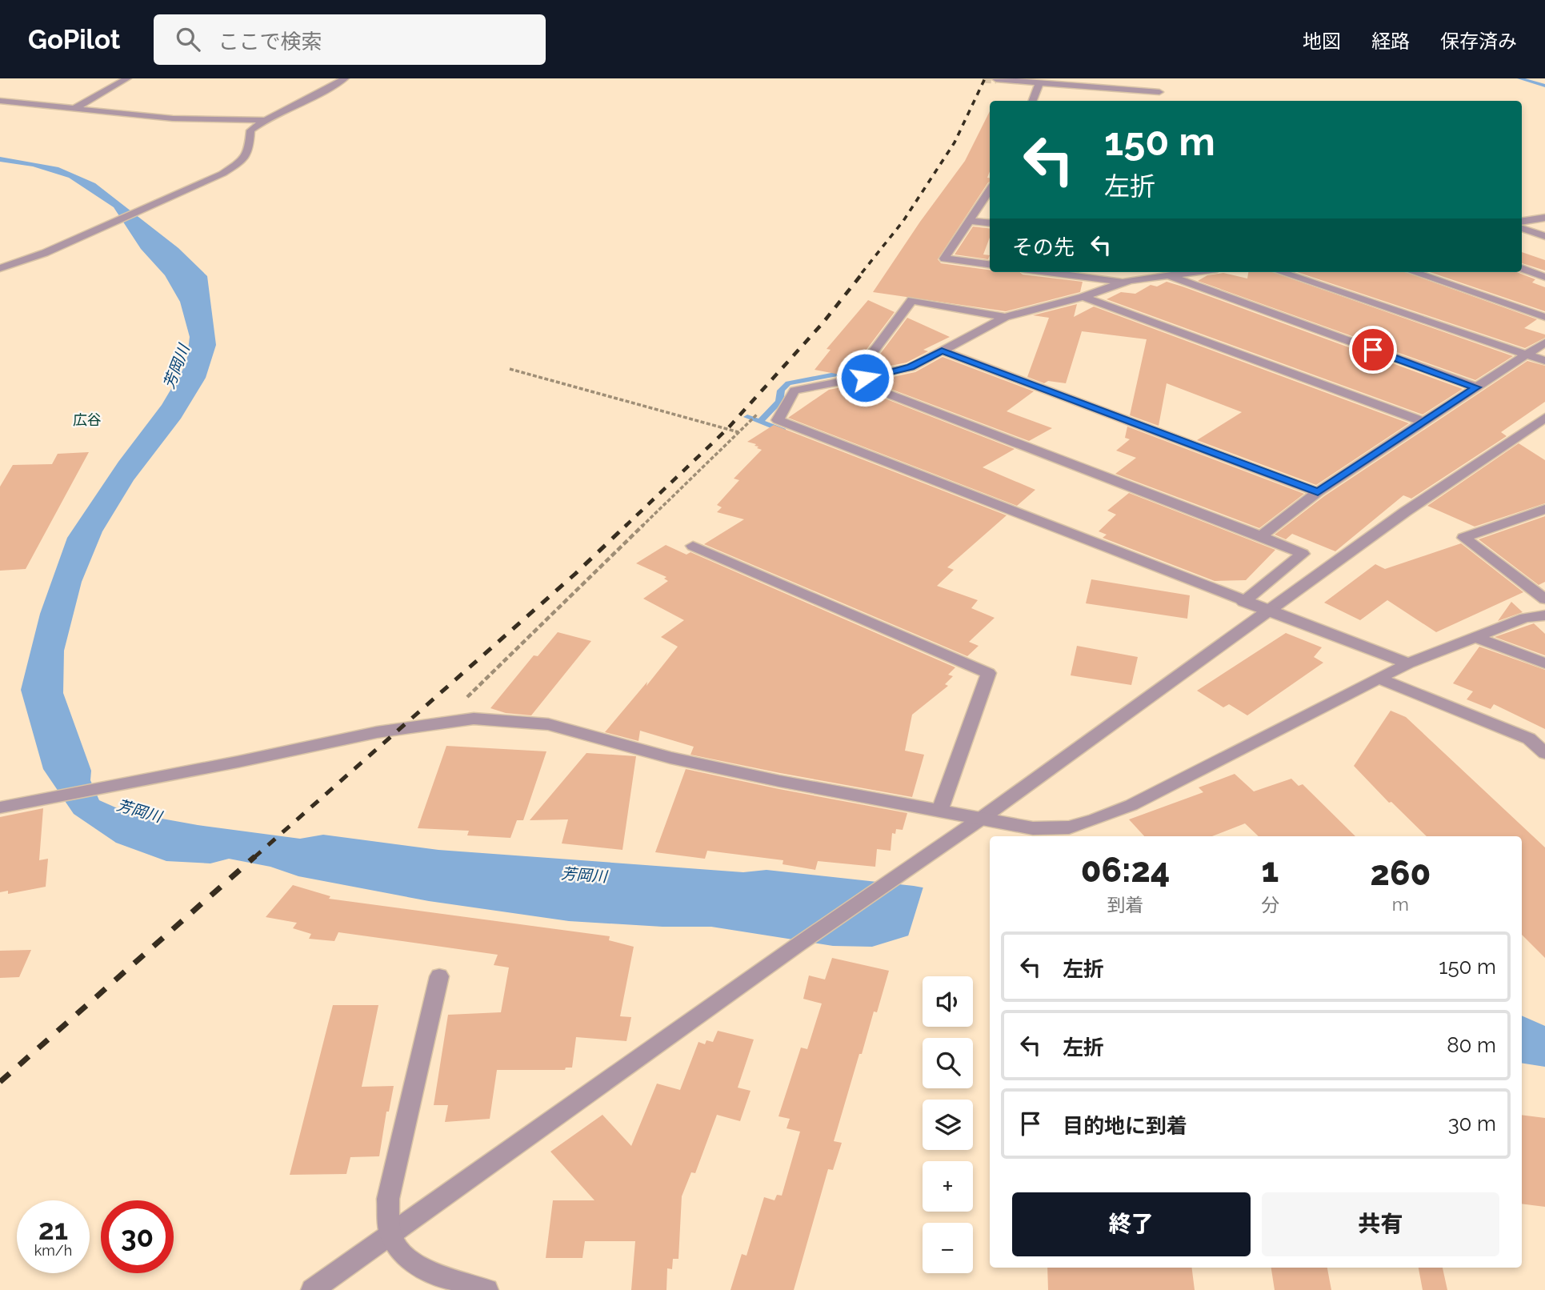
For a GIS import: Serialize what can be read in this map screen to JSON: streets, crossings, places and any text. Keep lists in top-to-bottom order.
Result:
{
  "districts": ["広谷"],
  "water": ["芳岡川"],
  "page": {
    "header": "GoPilot",
    "search": "ここで検索",
    "nav": ["地図", "経路", "保存済み"],
    "turn": ["150 m", "左折"],
    "then": "その先",
    "eta": [
      "06:24",
      "到着",
      "1",
      "分",
      "260",
      "m"
    ],
    "list": [
      {
        "name": "左折",
        "value": "150 m"
      },
      {
        "name": "左折",
        "value": "80 m"
      },
      {
        "name": "目的地に到着",
        "value": "30 m"
      }
    ],
    "map_buttons": ["+", "−"],
    "buttons": ["終了", "共有"],
    "speed": "21 km/h",
    "limit": "30"
  }
}
